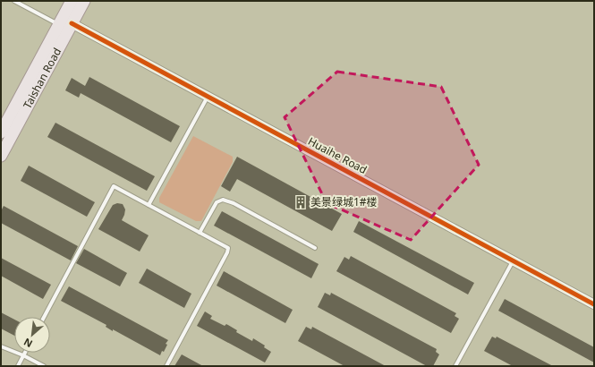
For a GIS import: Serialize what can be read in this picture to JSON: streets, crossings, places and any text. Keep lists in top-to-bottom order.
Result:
{
  "streets": {
    "main road": ["Taishan Road"],
    "street": ["Huaihe Road"]
  },
  "crossings": [
    ["Taishan Road", "Huaihe Road"]
  ],
  "places": {
    "building": ["美景绿城1#楼"]
  },
  "north": "bottom left"
}
